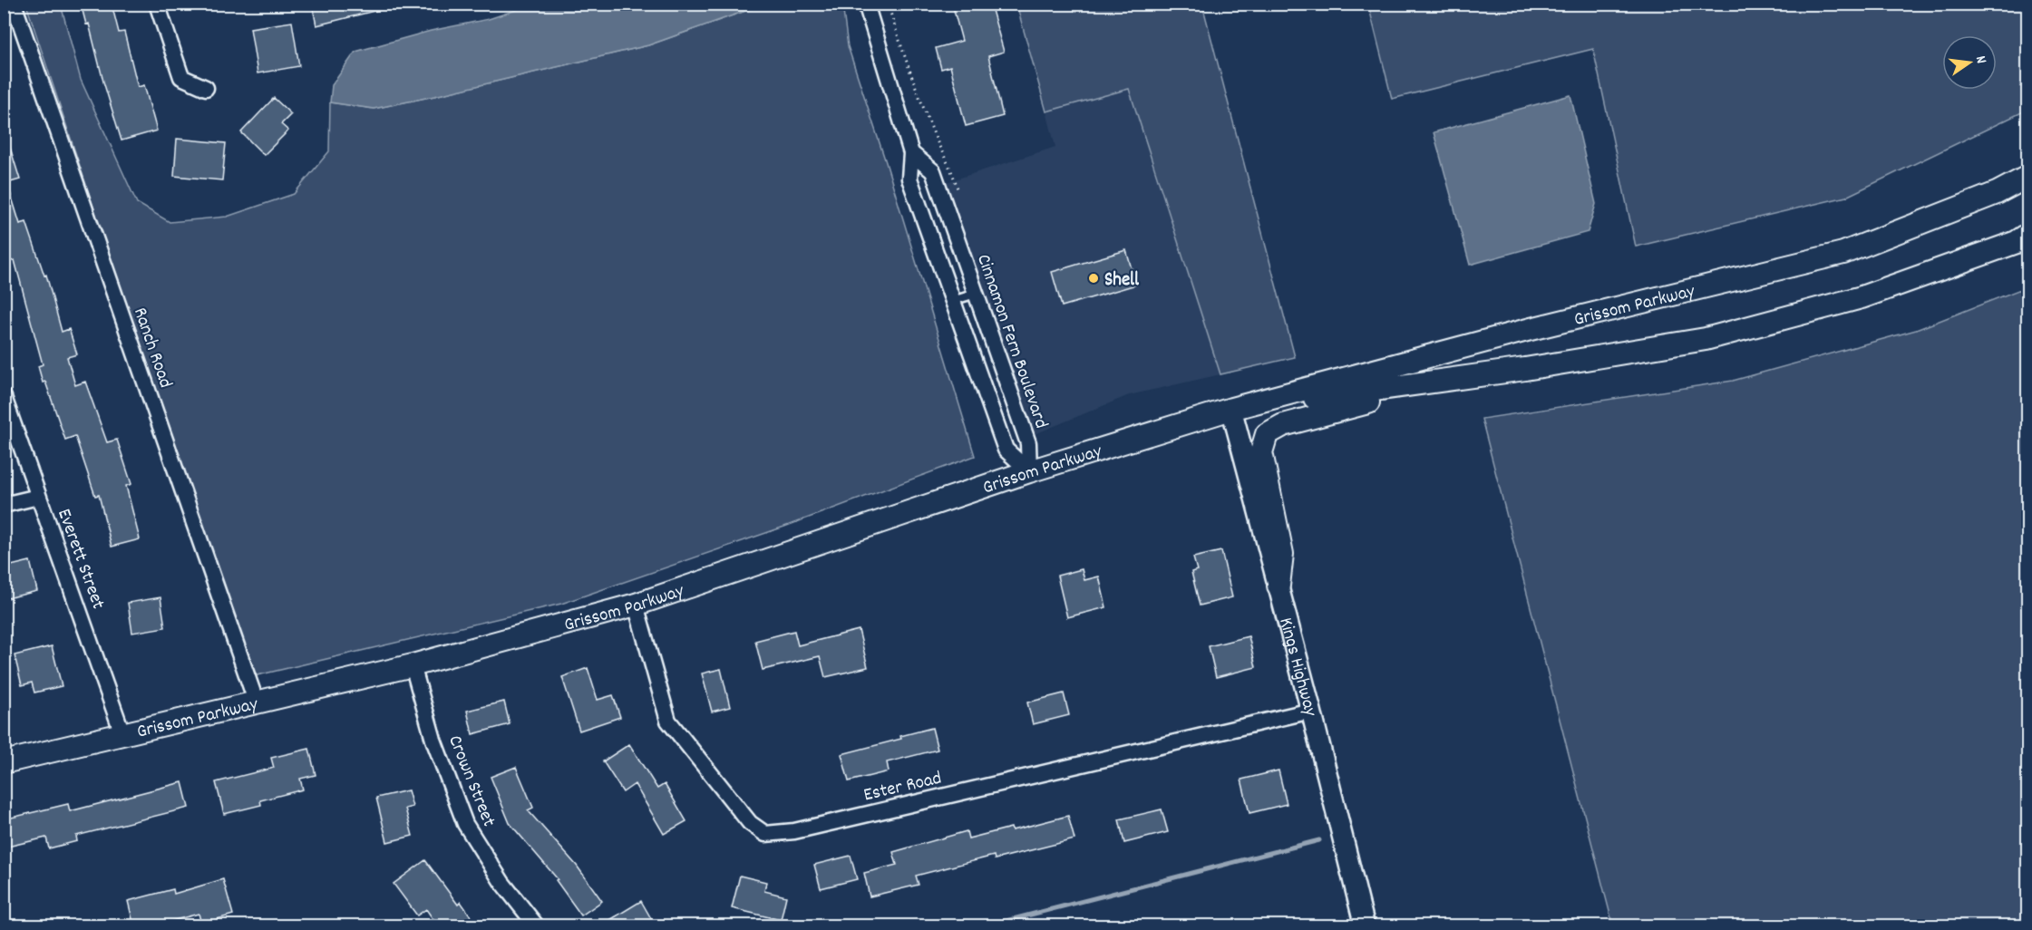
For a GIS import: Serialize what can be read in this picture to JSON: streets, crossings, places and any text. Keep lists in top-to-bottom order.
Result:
{
  "streets": {
    "main road": ["Grissom Parkway"],
    "street": [
      "Cinnamon Fern Boulevard",
      "Ranch Road",
      "Everett Street",
      "Kings Highway",
      "Crown Street",
      "Ester Road"
    ]
  },
  "crossings": [
    ["Grissom Parkway", "Cinnamon Fern Boulevard"],
    ["Grissom Parkway", "Ranch Road"],
    ["Grissom Parkway", "Everett Street"],
    ["Grissom Parkway", "Kings Highway"],
    ["Grissom Parkway", "Crown Street"],
    ["Grissom Parkway", "Ester Road"],
    ["Kings Highway", "Ester Road"]
  ],
  "places": ["Shell"],
  "north": "right"
}
